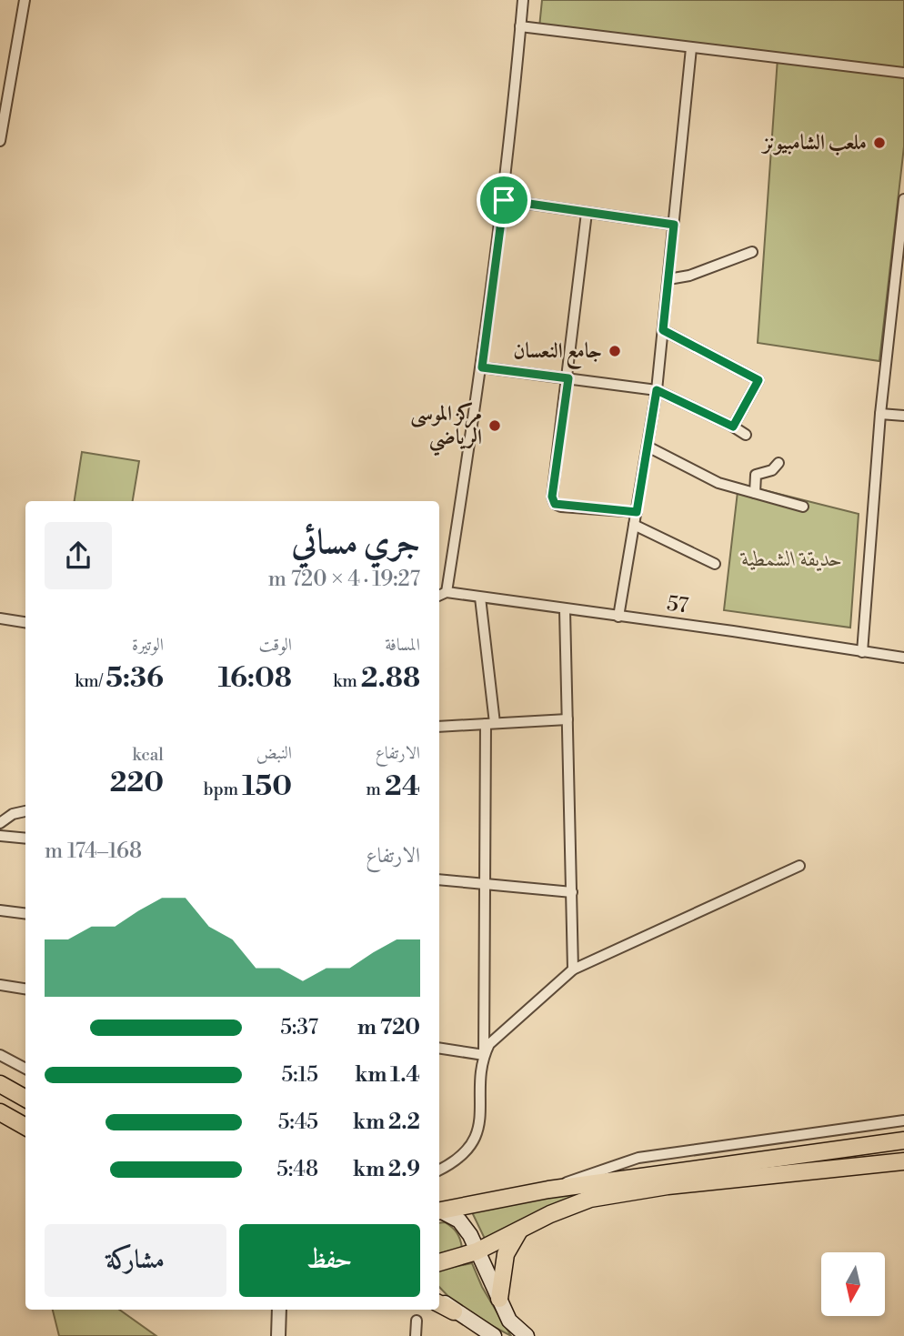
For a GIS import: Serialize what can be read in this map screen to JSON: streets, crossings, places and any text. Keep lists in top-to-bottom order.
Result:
{
  "streets": {
    "street": ["57"]
  },
  "parks": ["حديقة الشمطية"],
  "places": ["ملعب الشامبيونز", "جامع النعسان", "مركز الموسى الرياضي"],
  "north": "bottom",
  "page": {
    "heading": ["جري مسائي", "19:27 · 4 × 720 m"],
    "stats": [
      ["المسافة", "2.88 km"],
      ["الوقت", "16:08"],
      ["الوتيرة", "5:36 /km"],
      ["الارتفاع", "24 m"],
      ["النبض", "150 bpm"],
      ["kcal", "220"]
    ],
    "chart": ["الارتفاع", "168–174 m"],
    "list": [
      {
        "name": "720 m",
        "note": "5:37"
      },
      {
        "name": "1.4 km",
        "note": "5:15"
      },
      {
        "name": "2.2 km",
        "note": "5:45"
      },
      {
        "name": "2.9 km",
        "note": "5:48"
      }
    ],
    "buttons": ["حفظ", "مشاركة"]
  }
}
